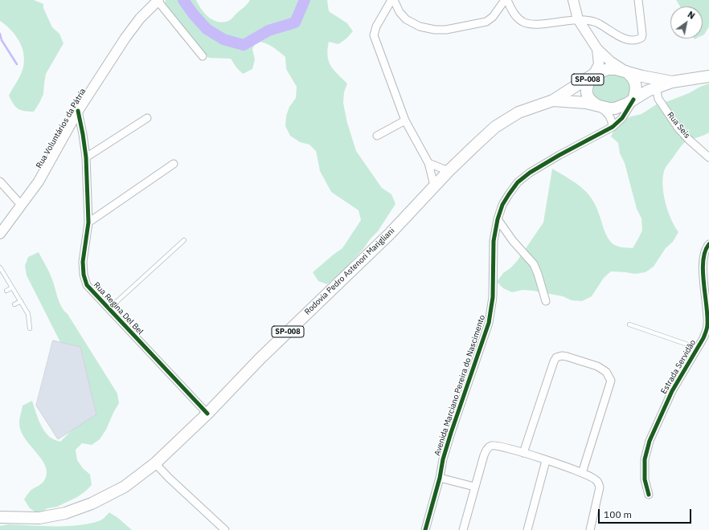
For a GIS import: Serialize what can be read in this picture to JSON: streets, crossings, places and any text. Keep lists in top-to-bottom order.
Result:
{
  "streets": {
    "main road": ["SP-008", "Rodovia Pedro Astenori Marigliani"],
    "street": [
      "Rua Seis",
      "Rua Voluntários da Pátria",
      "Rua Regina Del Bel",
      "Estrada Servidão",
      "Avenida Marciano Pereira do Nascimento"
    ]
  },
  "crossings": [
    ["Rua Seis", "Rodovia Pedro Astenori Marigliani"],
    ["Rua Voluntários da Pátria", "Rua Regina Del Bel"],
    ["Rodovia Pedro Astenori Marigliani", "Rua Regina Del Bel"],
    ["Rodovia Pedro Astenori Marigliani", "Avenida Marciano Pereira do Nascimento"]
  ],
  "scale_bar": "100 m",
  "north": "top right"
}
